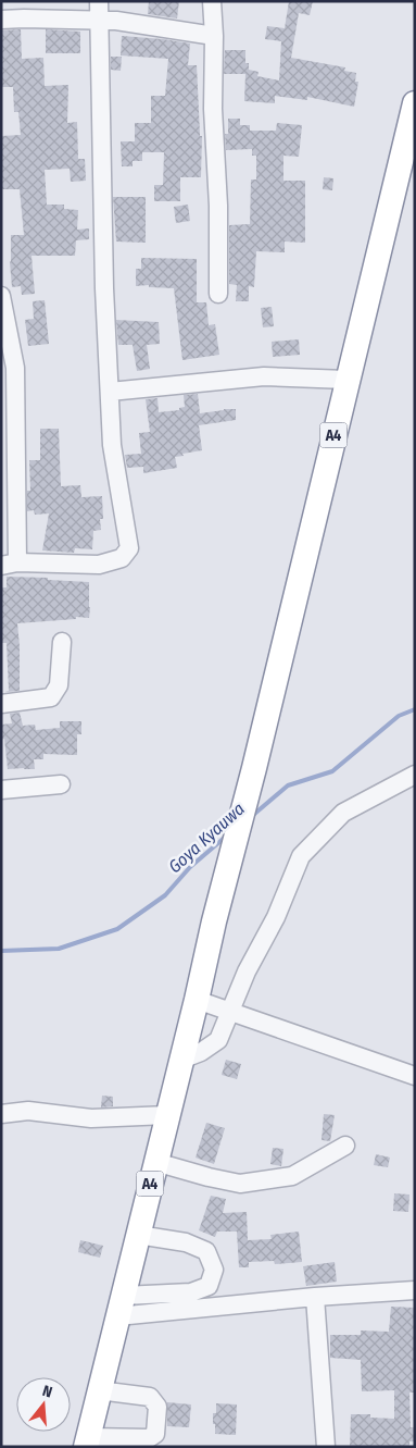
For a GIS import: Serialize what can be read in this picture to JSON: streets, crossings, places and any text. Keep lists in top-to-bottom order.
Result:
{
  "streets": {
    "highway": ["A4"]
  },
  "water": ["Goya Kyauwa"],
  "north": "top"
}
